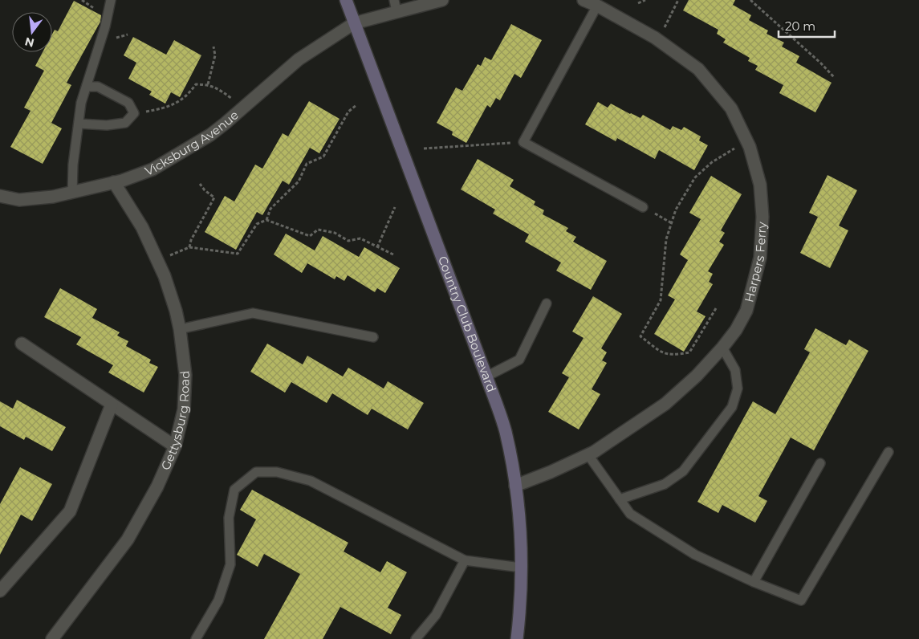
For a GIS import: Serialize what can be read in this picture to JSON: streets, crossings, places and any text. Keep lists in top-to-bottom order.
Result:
{
  "streets": {
    "street": [
      "Vicksburg Avenue",
      "Harpers Ferry",
      "Country Club Boulevard",
      "Gettysburg Road"
    ]
  },
  "crossings": [
    ["Vicksburg Avenue", "Country Club Boulevard"],
    ["Vicksburg Avenue", "Gettysburg Road"],
    ["Harpers Ferry", "Country Club Boulevard"]
  ],
  "scale_bar": "20 m",
  "north": "bottom"
}
